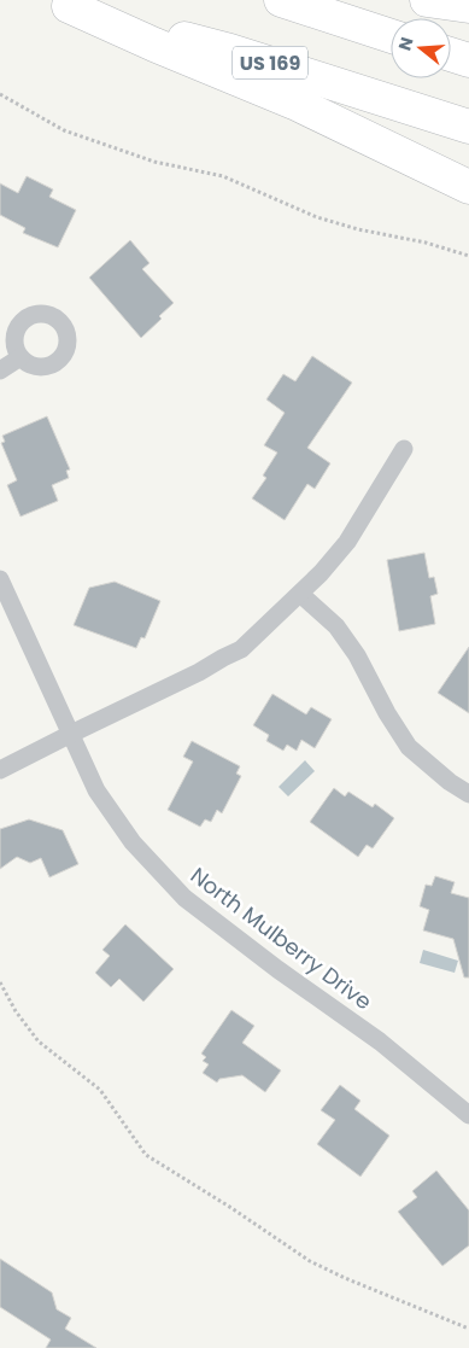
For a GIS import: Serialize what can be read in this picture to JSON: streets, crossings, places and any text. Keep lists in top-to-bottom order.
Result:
{
  "streets": {
    "highway": ["US 169"],
    "street": ["North Mulberry Drive"]
  },
  "north": "left"
}
